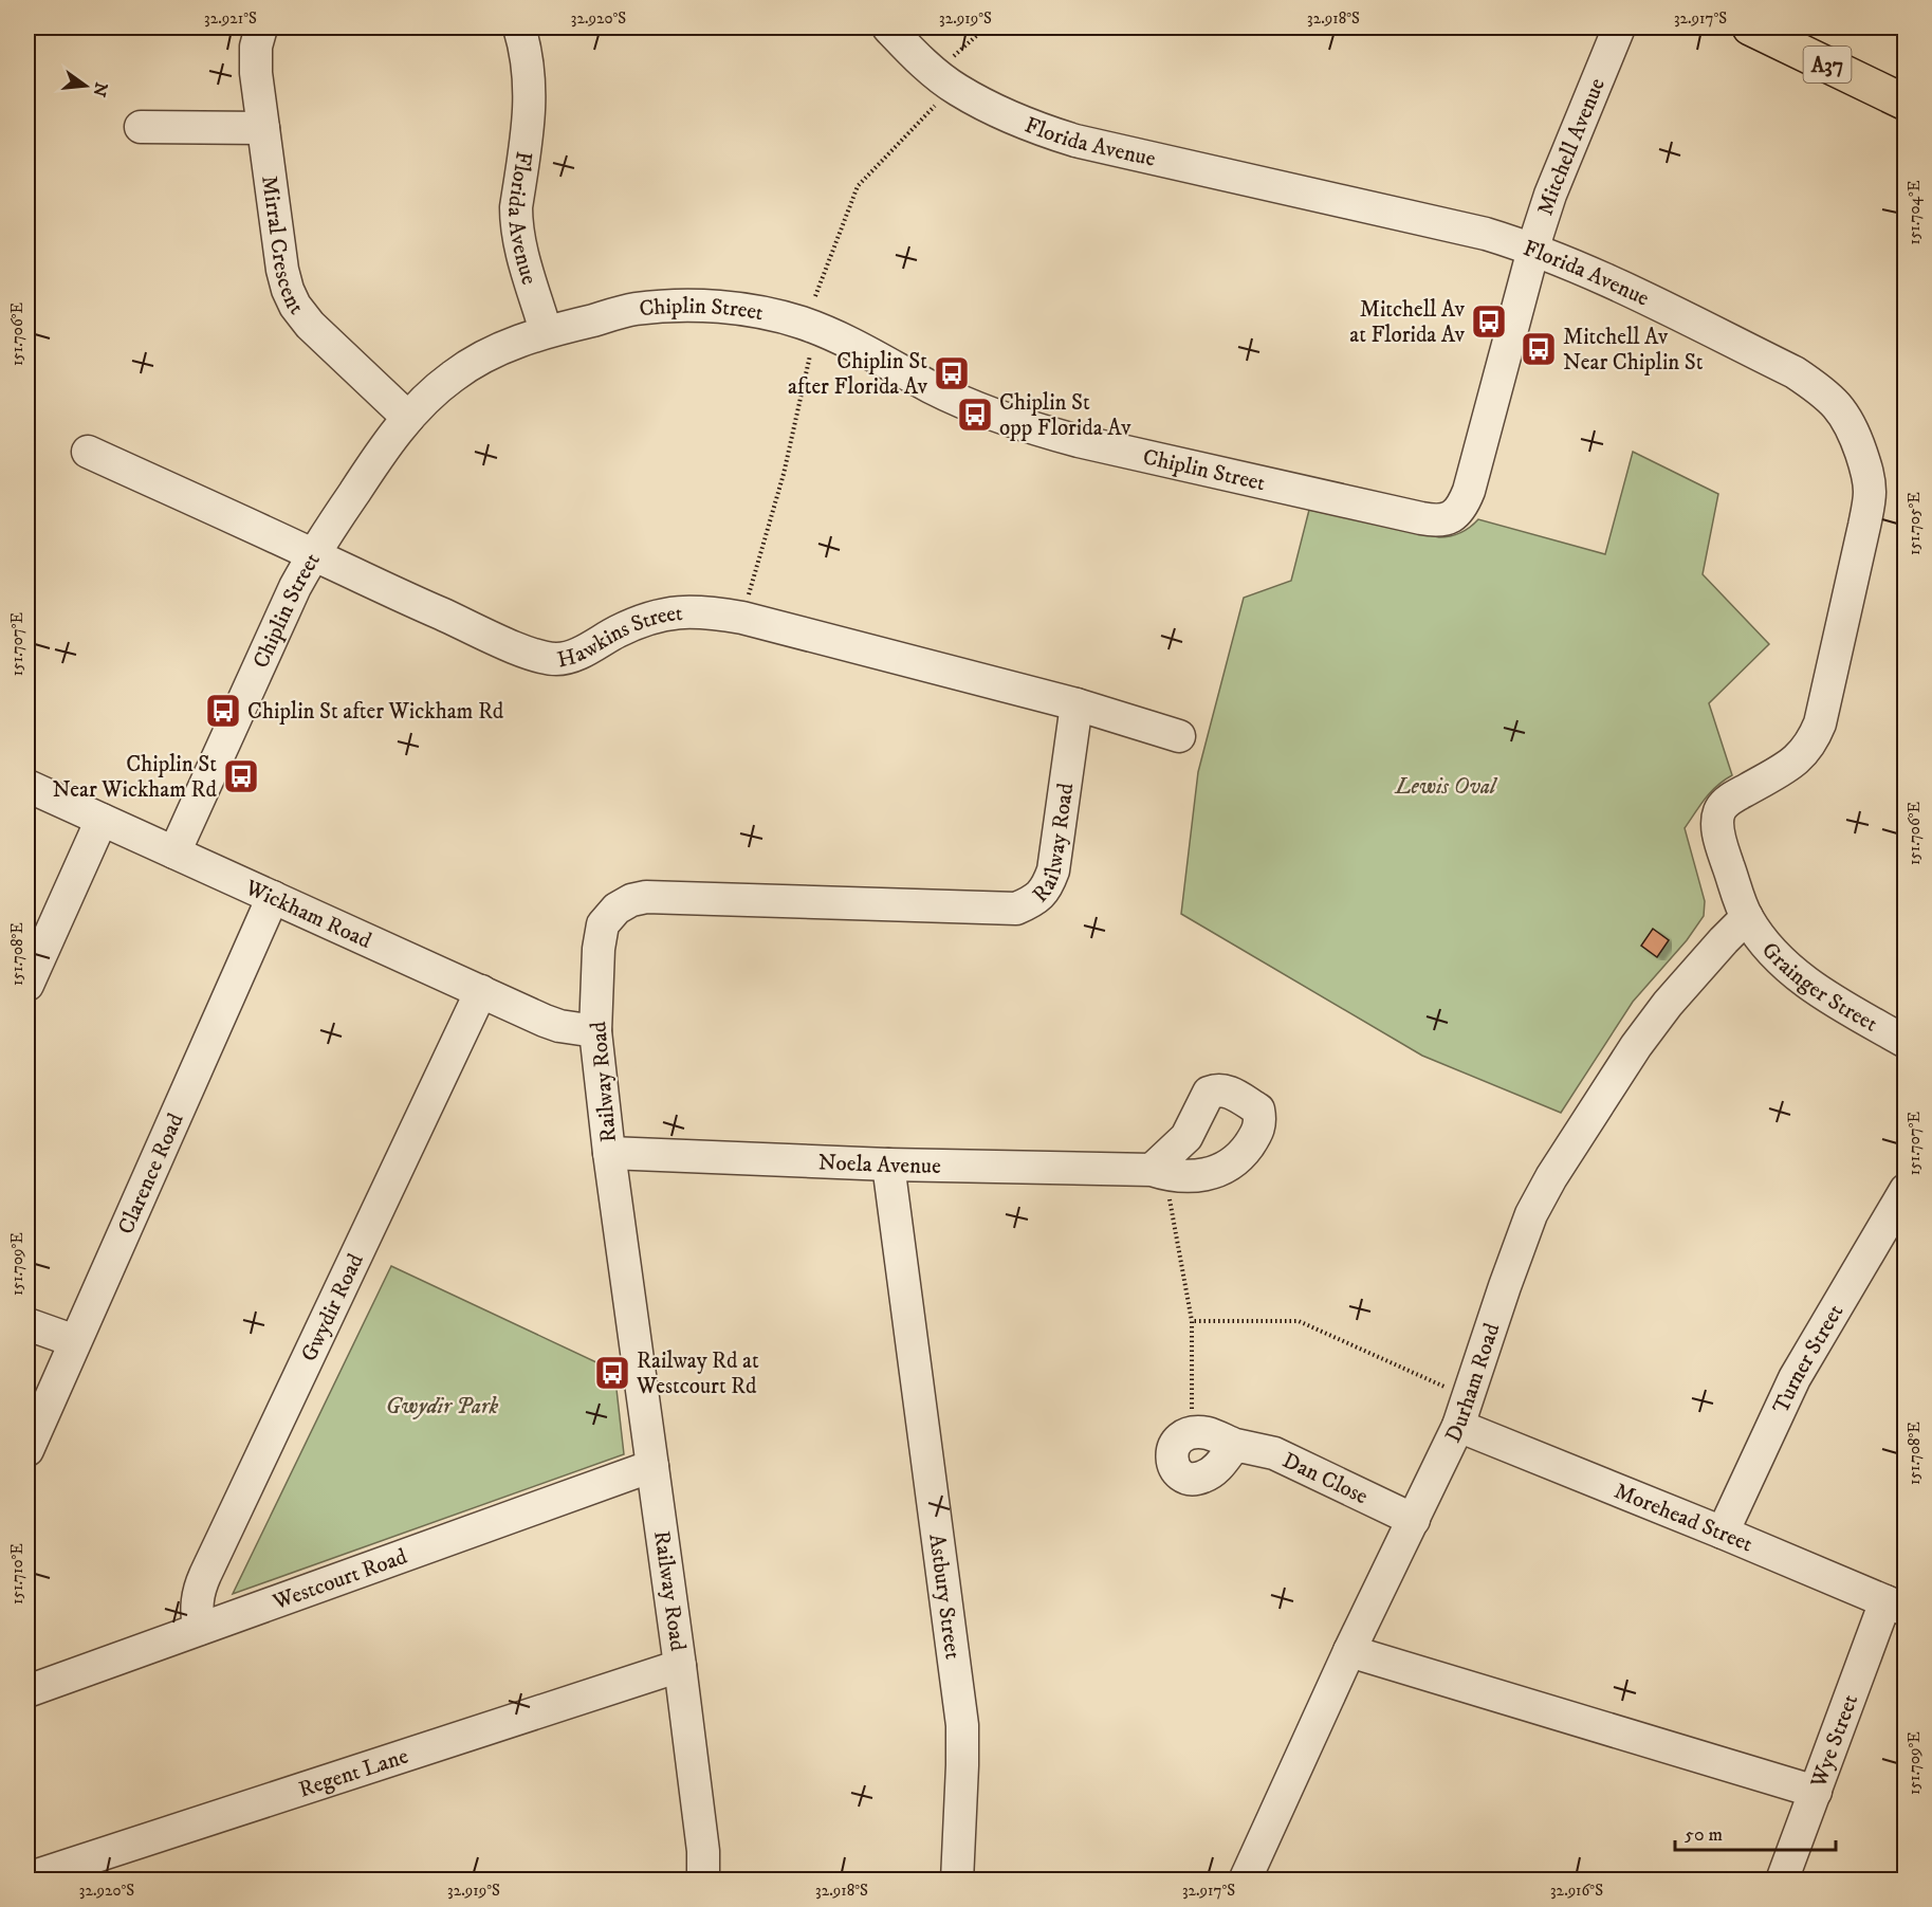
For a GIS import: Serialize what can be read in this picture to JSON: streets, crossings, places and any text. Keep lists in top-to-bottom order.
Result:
{
  "streets": {
    "highway": ["A37"],
    "street": [
      "Florida Avenue",
      "Mitchell Avenue",
      "Mirral Crescent",
      "Chiplin Street",
      "Hawkins Street",
      "Railway Road",
      "Wickham Road",
      "Grainger Street",
      "Noela Avenue",
      "Clarence Road",
      "Gwydir Road",
      "Turner Street",
      "Durham Road",
      "Dan Close",
      "Morehead Street",
      "Westcourt Road",
      "Astbury Street",
      "Wye Street",
      "Regent Lane"
    ]
  },
  "crossings": [
    ["Florida Avenue", "Mitchell Avenue"],
    ["Florida Avenue", "Chiplin Street"],
    ["Florida Avenue", "Grainger Street"],
    ["Florida Avenue", "Durham Road"],
    ["Mitchell Avenue", "Chiplin Street"],
    ["Mirral Crescent", "Chiplin Street"],
    ["Chiplin Street", "Hawkins Street"],
    ["Chiplin Street", "Wickham Road"],
    ["Hawkins Street", "Railway Road"],
    ["Railway Road", "Wickham Road"],
    ["Railway Road", "Noela Avenue"],
    ["Railway Road", "Westcourt Road"],
    ["Railway Road", "Regent Lane"],
    ["Wickham Road", "Clarence Road"],
    ["Wickham Road", "Gwydir Road"],
    ["Grainger Street", "Durham Road"],
    ["Noela Avenue", "Astbury Street"],
    ["Gwydir Road", "Westcourt Road"],
    ["Turner Street", "Morehead Street"],
    ["Durham Road", "Dan Close"],
    ["Durham Road", "Morehead Street"],
    ["Morehead Street", "Wye Street"]
  ],
  "parks": ["Lewis Oval", "Gwydir Park"],
  "places": {
    "bus stop": [
      "Mitchell Av at Florida Av",
      "Mitchell Av Near Chiplin St",
      "Chiplin St after Florida Av",
      "Chiplin St opp Florida Av",
      "Chiplin St after Wickham Rd",
      "Chiplin St Near Wickham Rd",
      "Railway Rd at Westcourt Rd"
    ]
  },
  "scale_bar": "50 m",
  "north": "right",
  "coordinates": [
    "32.921°S",
    "32.920°S",
    "32.919°S",
    "32.918°S",
    "32.917°S",
    "151.704°E",
    "151.706°E",
    "151.705°E",
    "151.707°E",
    "151.708°E",
    "151.709°E",
    "151.710°E",
    "32.916°S"
  ]
}
